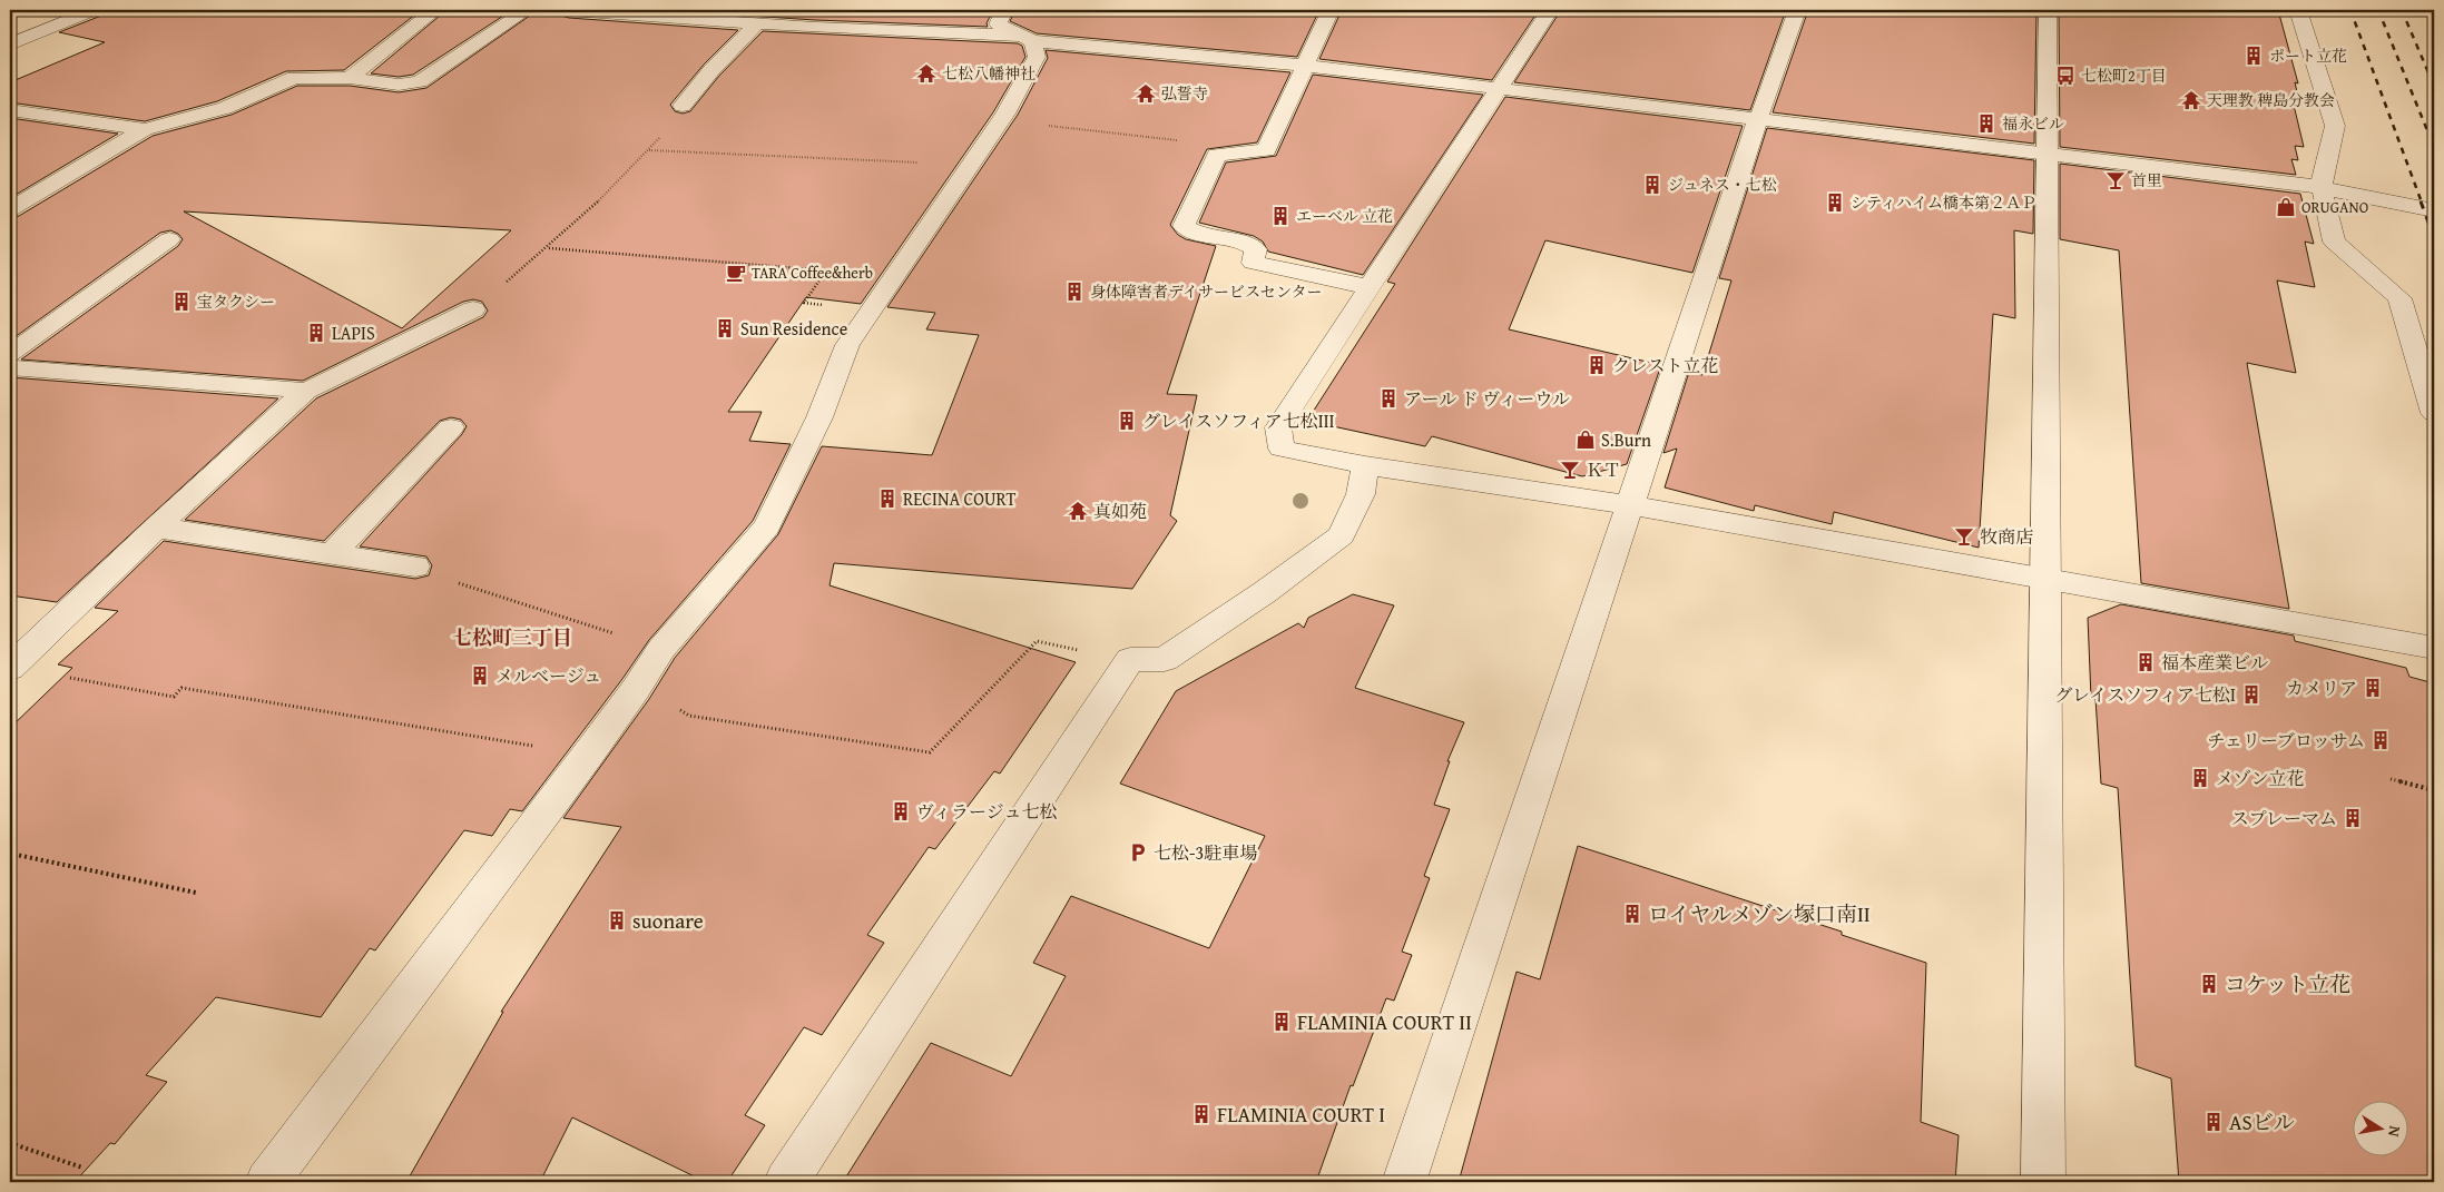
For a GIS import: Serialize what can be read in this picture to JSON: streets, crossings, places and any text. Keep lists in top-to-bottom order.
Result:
{
  "districts": ["七松町三丁目"],
  "places": {
    "building": [
      "ポート立花",
      "福永ビル",
      "ジュネス・七松",
      "シティハイム橋本第２ＡＰ",
      "エーベル 立花",
      "身体障害者デイサービスセンター",
      "宝タクシー",
      "Sun Residence",
      "LAPIS",
      "クレスト立花",
      "アール ド ヴィーウル",
      "グレイスソフィア七松Ⅲ",
      "RECINA COURT",
      "福本産業ビル",
      "メルベージュ",
      "カメリア",
      "グレイスソフィア七松Ⅰ",
      "チェリーブロッサム",
      "メゾン立花",
      "ヴィラージュ七松",
      "スプレーマム",
      "ロイヤルメゾン塚口南Ⅱ",
      "suonare",
      "コケット立花",
      "FLAMINIA COURT Ⅱ",
      "FLAMINIA COURT Ⅰ",
      "ASビル"
    ],
    "temple": [
      "七松八幡神社",
      "弘誓寺",
      "天理教 稗島分教会",
      "真如苑"
    ],
    "bus stop": ["七松町2丁目"],
    "bar": ["首里", "ＫＴ", "牧商店"],
    "shop": ["ORUGANO", "S.Burn"],
    "cafe": ["TARA Coffee&herb"],
    "parking": ["七松-3駐車場"]
  },
  "north": "right"
}
